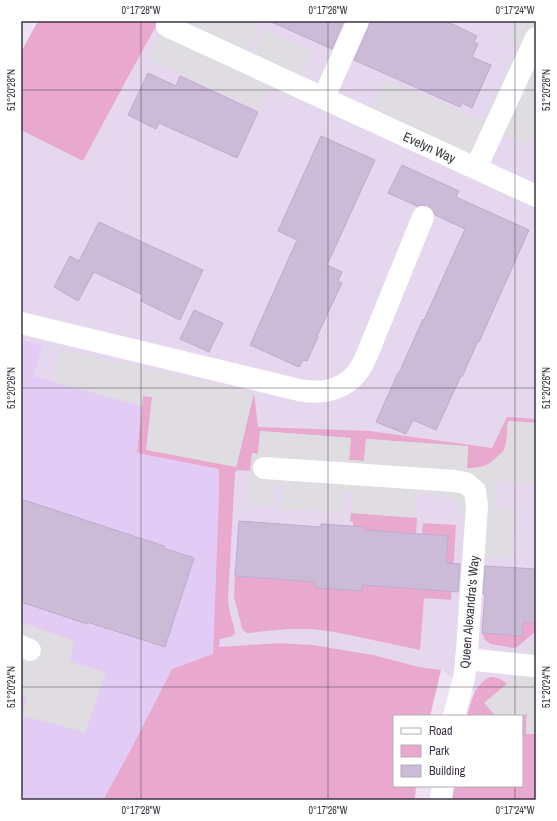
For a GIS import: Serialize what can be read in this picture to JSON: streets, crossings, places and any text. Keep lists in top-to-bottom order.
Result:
{
  "streets": {
    "street": ["Evelyn Way", "Queen Alexandra's Way"]
  },
  "legend": ["Road", "Park", "Building"],
  "coordinates": [
    "0°17'28\"W",
    "0°17'26\"W",
    "0°17'24\"W",
    "51°20'28\"N",
    "51°20'26\"N",
    "51°20'24\"N"
  ]
}
